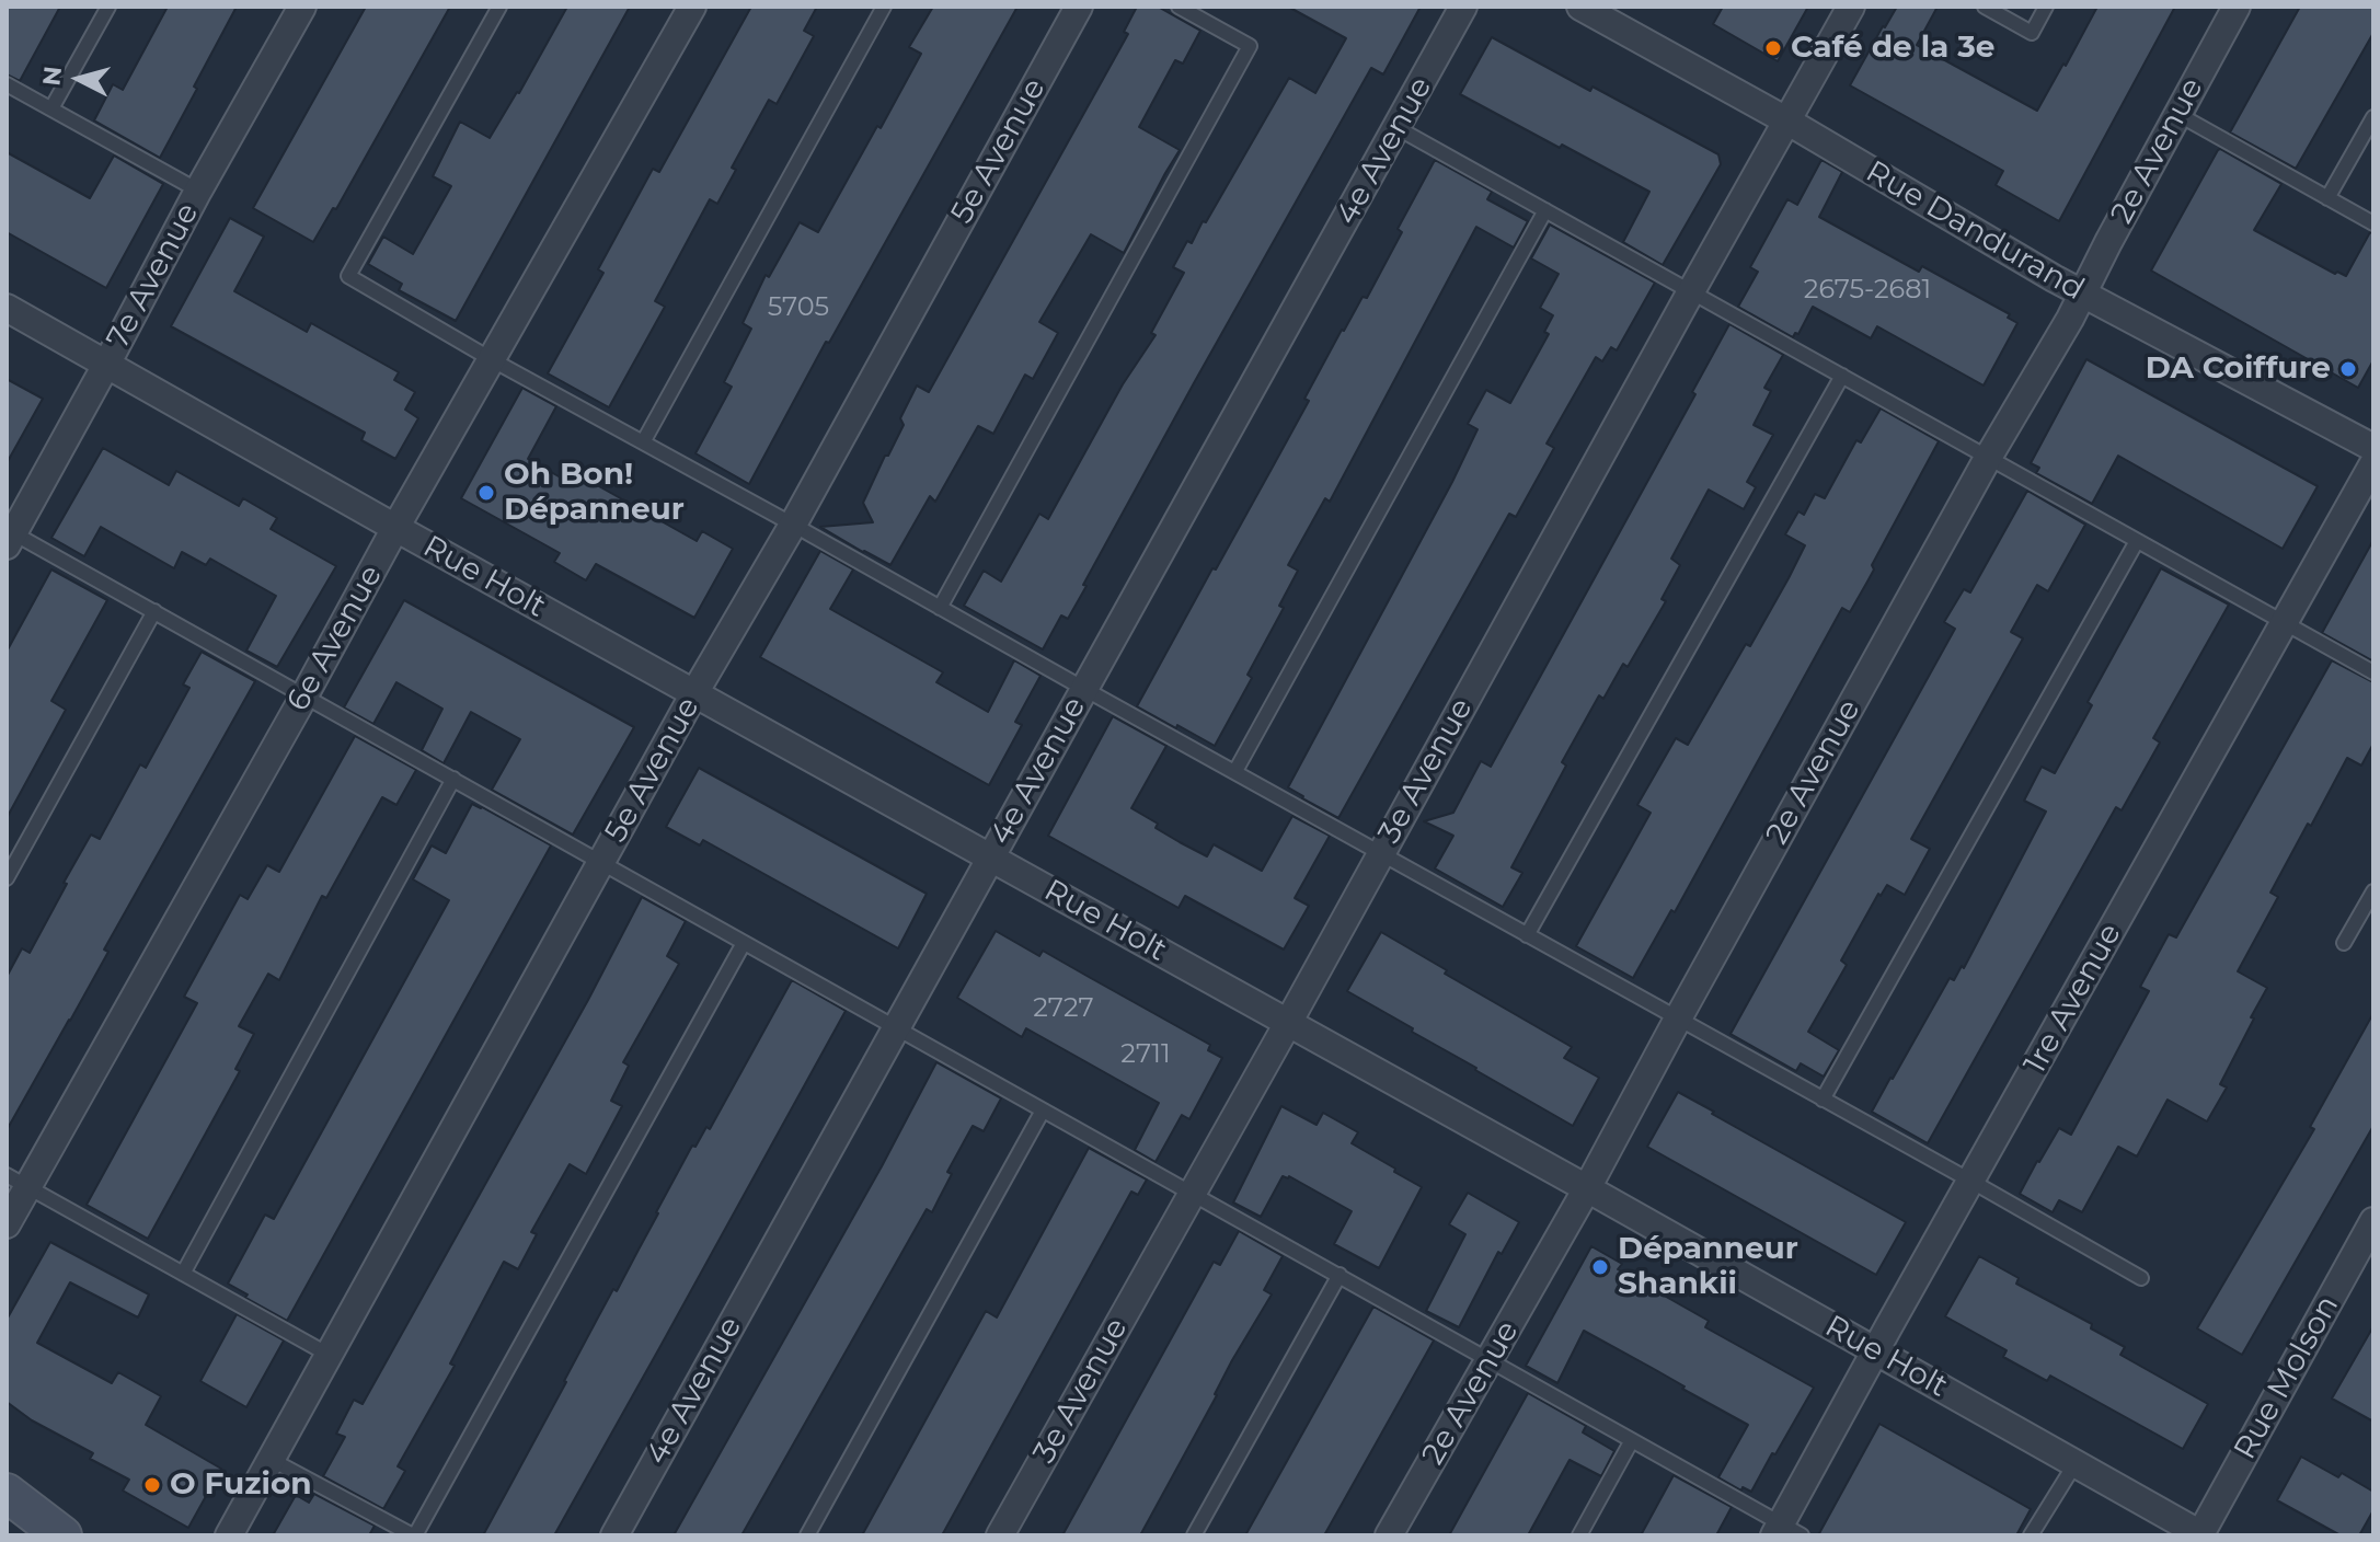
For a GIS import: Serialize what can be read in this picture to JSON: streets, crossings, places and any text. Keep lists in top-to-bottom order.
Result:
{
  "streets": {
    "street": [
      "5e Avenue",
      "4e Avenue",
      "2e Avenue",
      "Rue Dandurand",
      "7e Avenue",
      "Rue Holt",
      "6e Avenue",
      "3e Avenue",
      "1re Avenue",
      "Rue Molson"
    ]
  },
  "crossings": [
    ["5e Avenue", "Rue Holt"],
    ["4e Avenue", "Rue Holt"],
    ["2e Avenue", "Rue Dandurand"],
    ["2e Avenue", "Rue Holt"],
    ["Rue Dandurand", "3e Avenue"],
    ["7e Avenue", "Rue Holt"],
    ["Rue Holt", "6e Avenue"],
    ["Rue Holt", "3e Avenue"],
    ["Rue Holt", "1re Avenue"],
    ["Rue Holt", "Rue Molson"]
  ],
  "places": [
    "Café de la 3e",
    "DA Coiffure",
    "Oh Bon! Dépanneur",
    "Dépanneur Shankii",
    "O Fuzion"
  ],
  "house_numbers": [
    "2675-2681",
    "5705",
    "2727",
    "2711"
  ],
  "north": "left"
}
